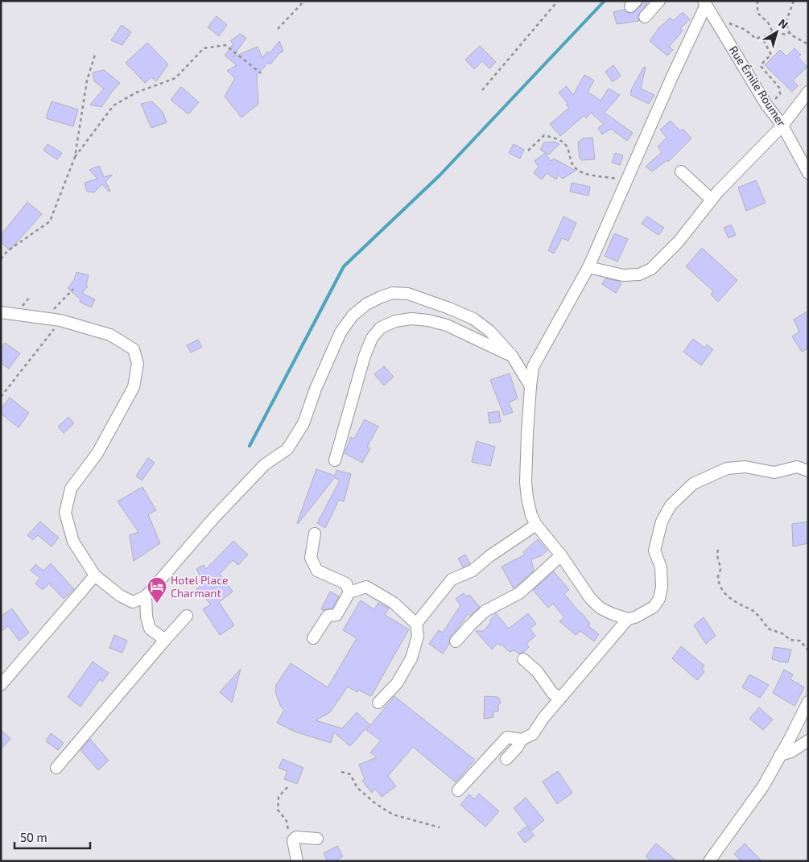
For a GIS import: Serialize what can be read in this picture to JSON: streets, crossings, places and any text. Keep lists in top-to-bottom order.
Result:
{
  "streets": {
    "street": ["Rue Émile Roumer"]
  },
  "places": {
    "hotel": ["Hotel Place Charmant"]
  },
  "scale_bar": "50 m",
  "north": "top right"
}
